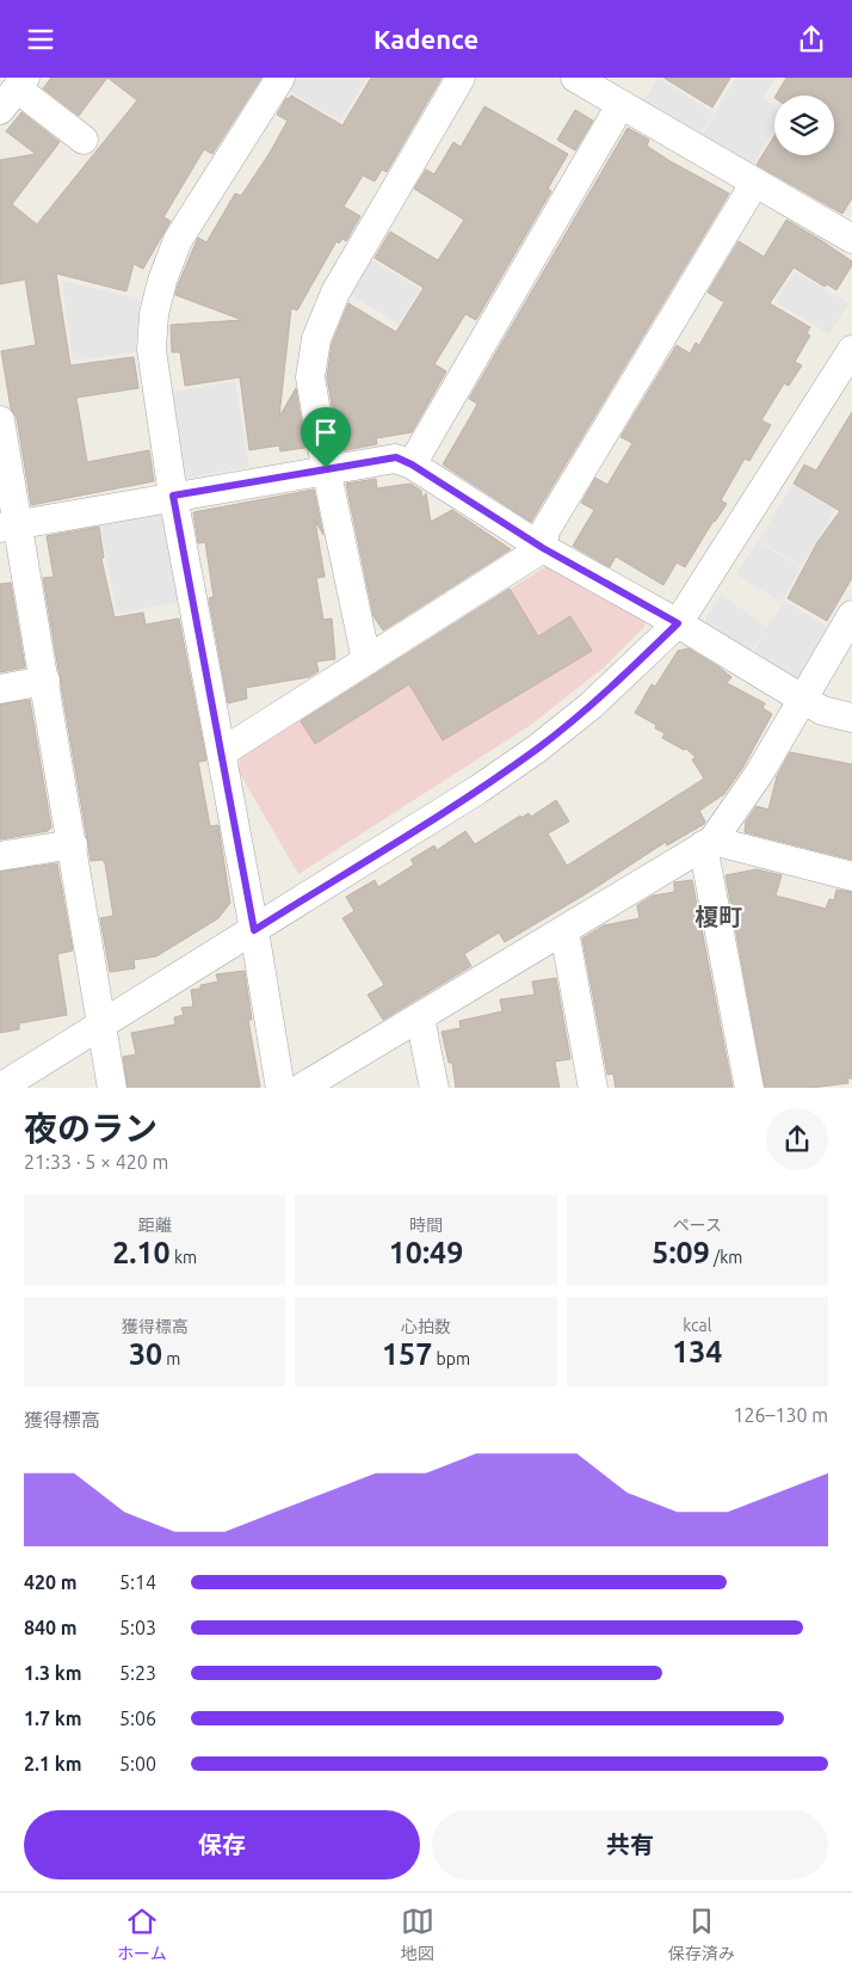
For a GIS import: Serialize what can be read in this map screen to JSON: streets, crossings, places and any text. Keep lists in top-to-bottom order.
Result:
{
  "districts": ["榎町"],
  "page": {
    "header": "Kadence",
    "heading": ["夜のラン", "21:33 · 5 × 420 m"],
    "stats": [
      ["距離", "2.10 km"],
      ["時間", "10:49"],
      ["ペース", "5:09 /km"],
      ["獲得標高", "30 m"],
      ["心拍数", "157 bpm"],
      ["kcal", "134"]
    ],
    "chart": ["獲得標高", "126–130 m"],
    "list": [
      {
        "name": "420 m",
        "note": "5:14"
      },
      {
        "name": "840 m",
        "note": "5:03"
      },
      {
        "name": "1.3 km",
        "note": "5:23"
      },
      {
        "name": "1.7 km",
        "note": "5:06"
      },
      {
        "name": "2.1 km",
        "note": "5:00"
      }
    ],
    "buttons": ["保存", "共有"],
    "tabs": ["ホーム", "地図", "保存済み"]
  }
}
